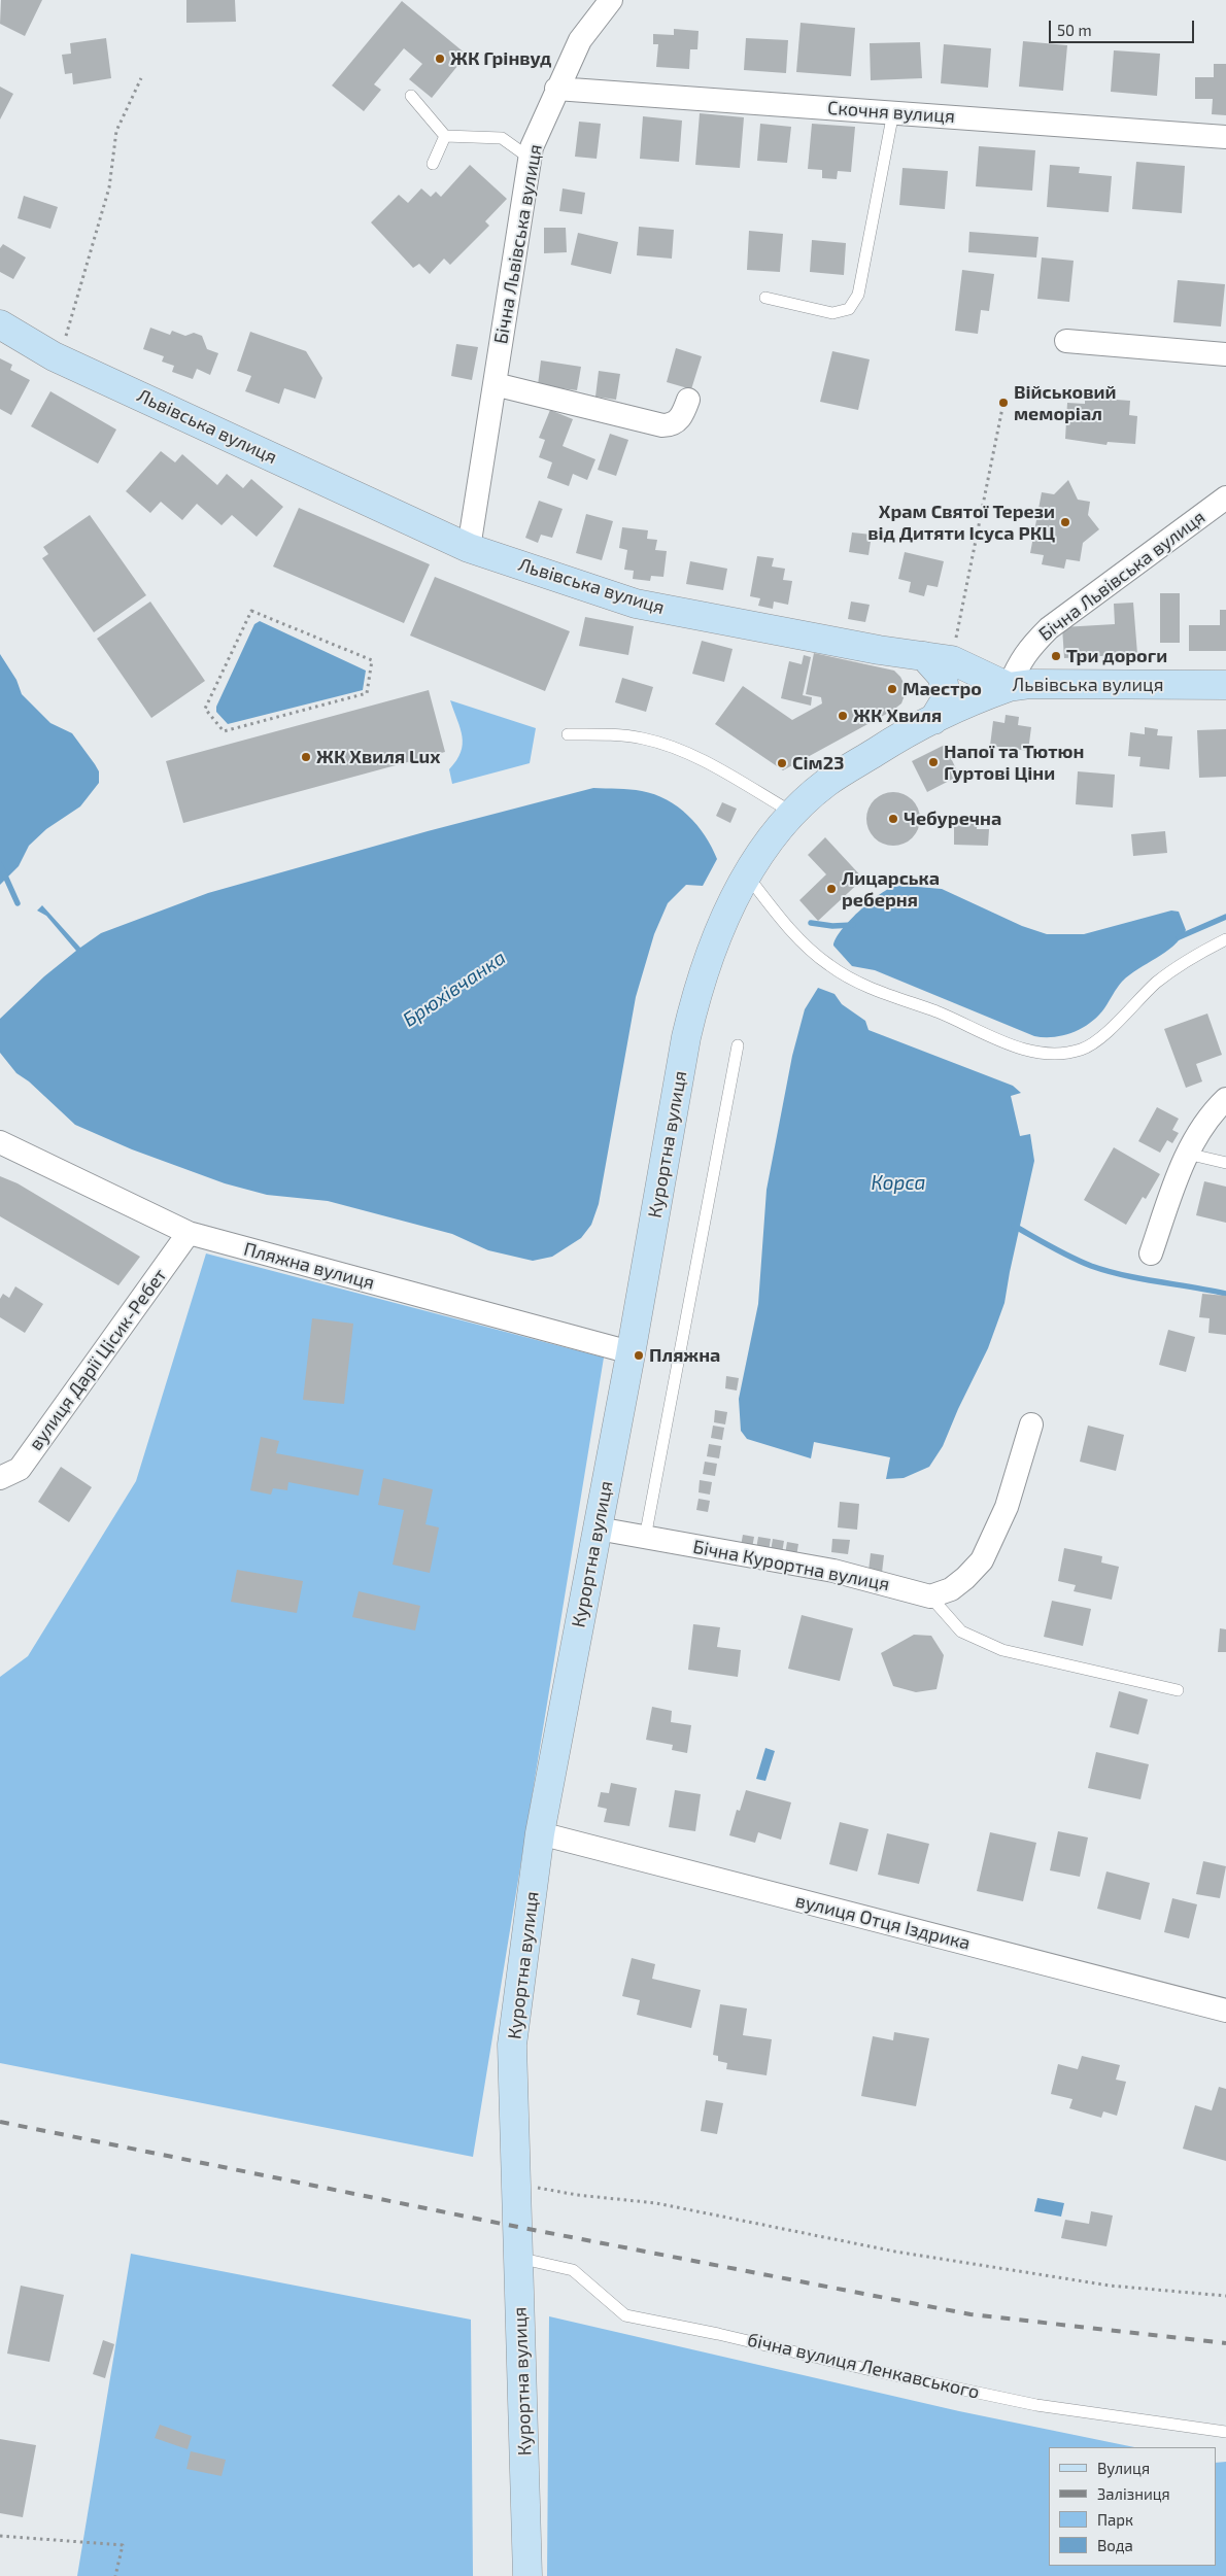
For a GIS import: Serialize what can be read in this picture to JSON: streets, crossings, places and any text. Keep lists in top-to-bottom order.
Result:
{
  "streets": {
    "main road": ["Львівська вулиця", "Курортна вулиця"],
    "street": [
      "Скочня вулиця",
      "Бічна Львівська вулиця",
      "Пляжна вулиця",
      "вулиця Дарії Цісик-Ребет",
      "Бічна Курортна вулиця",
      "вулиця Отця Іздрика"
    ],
    "lane": ["бічна вулиця Ленкавського"]
  },
  "crossings": [
    ["Скочня вулиця", "Бічна Львівська вулиця"],
    ["Бічна Львівська вулиця", "Львівська вулиця"],
    ["Бічна Львівська вулиця", "Курортна вулиця"],
    ["Львівська вулиця", "Курортна вулиця"],
    ["Курортна вулиця", "Пляжна вулиця"],
    ["Курортна вулиця", "Бічна Курортна вулиця"],
    ["Курортна вулиця", "вулиця Отця Іздрика"],
    ["Курортна вулиця", "бічна вулиця Ленкавського"],
    ["Пляжна вулиця", "вулиця Дарії Цісик-Ребет"]
  ],
  "water": ["Брюхівчанка", "Корса"],
  "places": [
    "ЖК Грінвуд",
    "Військовий меморіал",
    "Храм Святої Терези від Дитяти Ісуса РКЦ",
    "Три дороги",
    "Маестро",
    "ЖК Хвиля",
    "ЖК Хвиля Lux",
    "Напої та Тютюн Гуртові Ціни",
    "Сім23",
    "Чебуречна",
    "Лицарська реберня",
    "Пляжна"
  ],
  "legend": [
    "Вулиця",
    "Залізниця",
    "Парк",
    "Вода"
  ],
  "scale_bar": "50 m"
}
